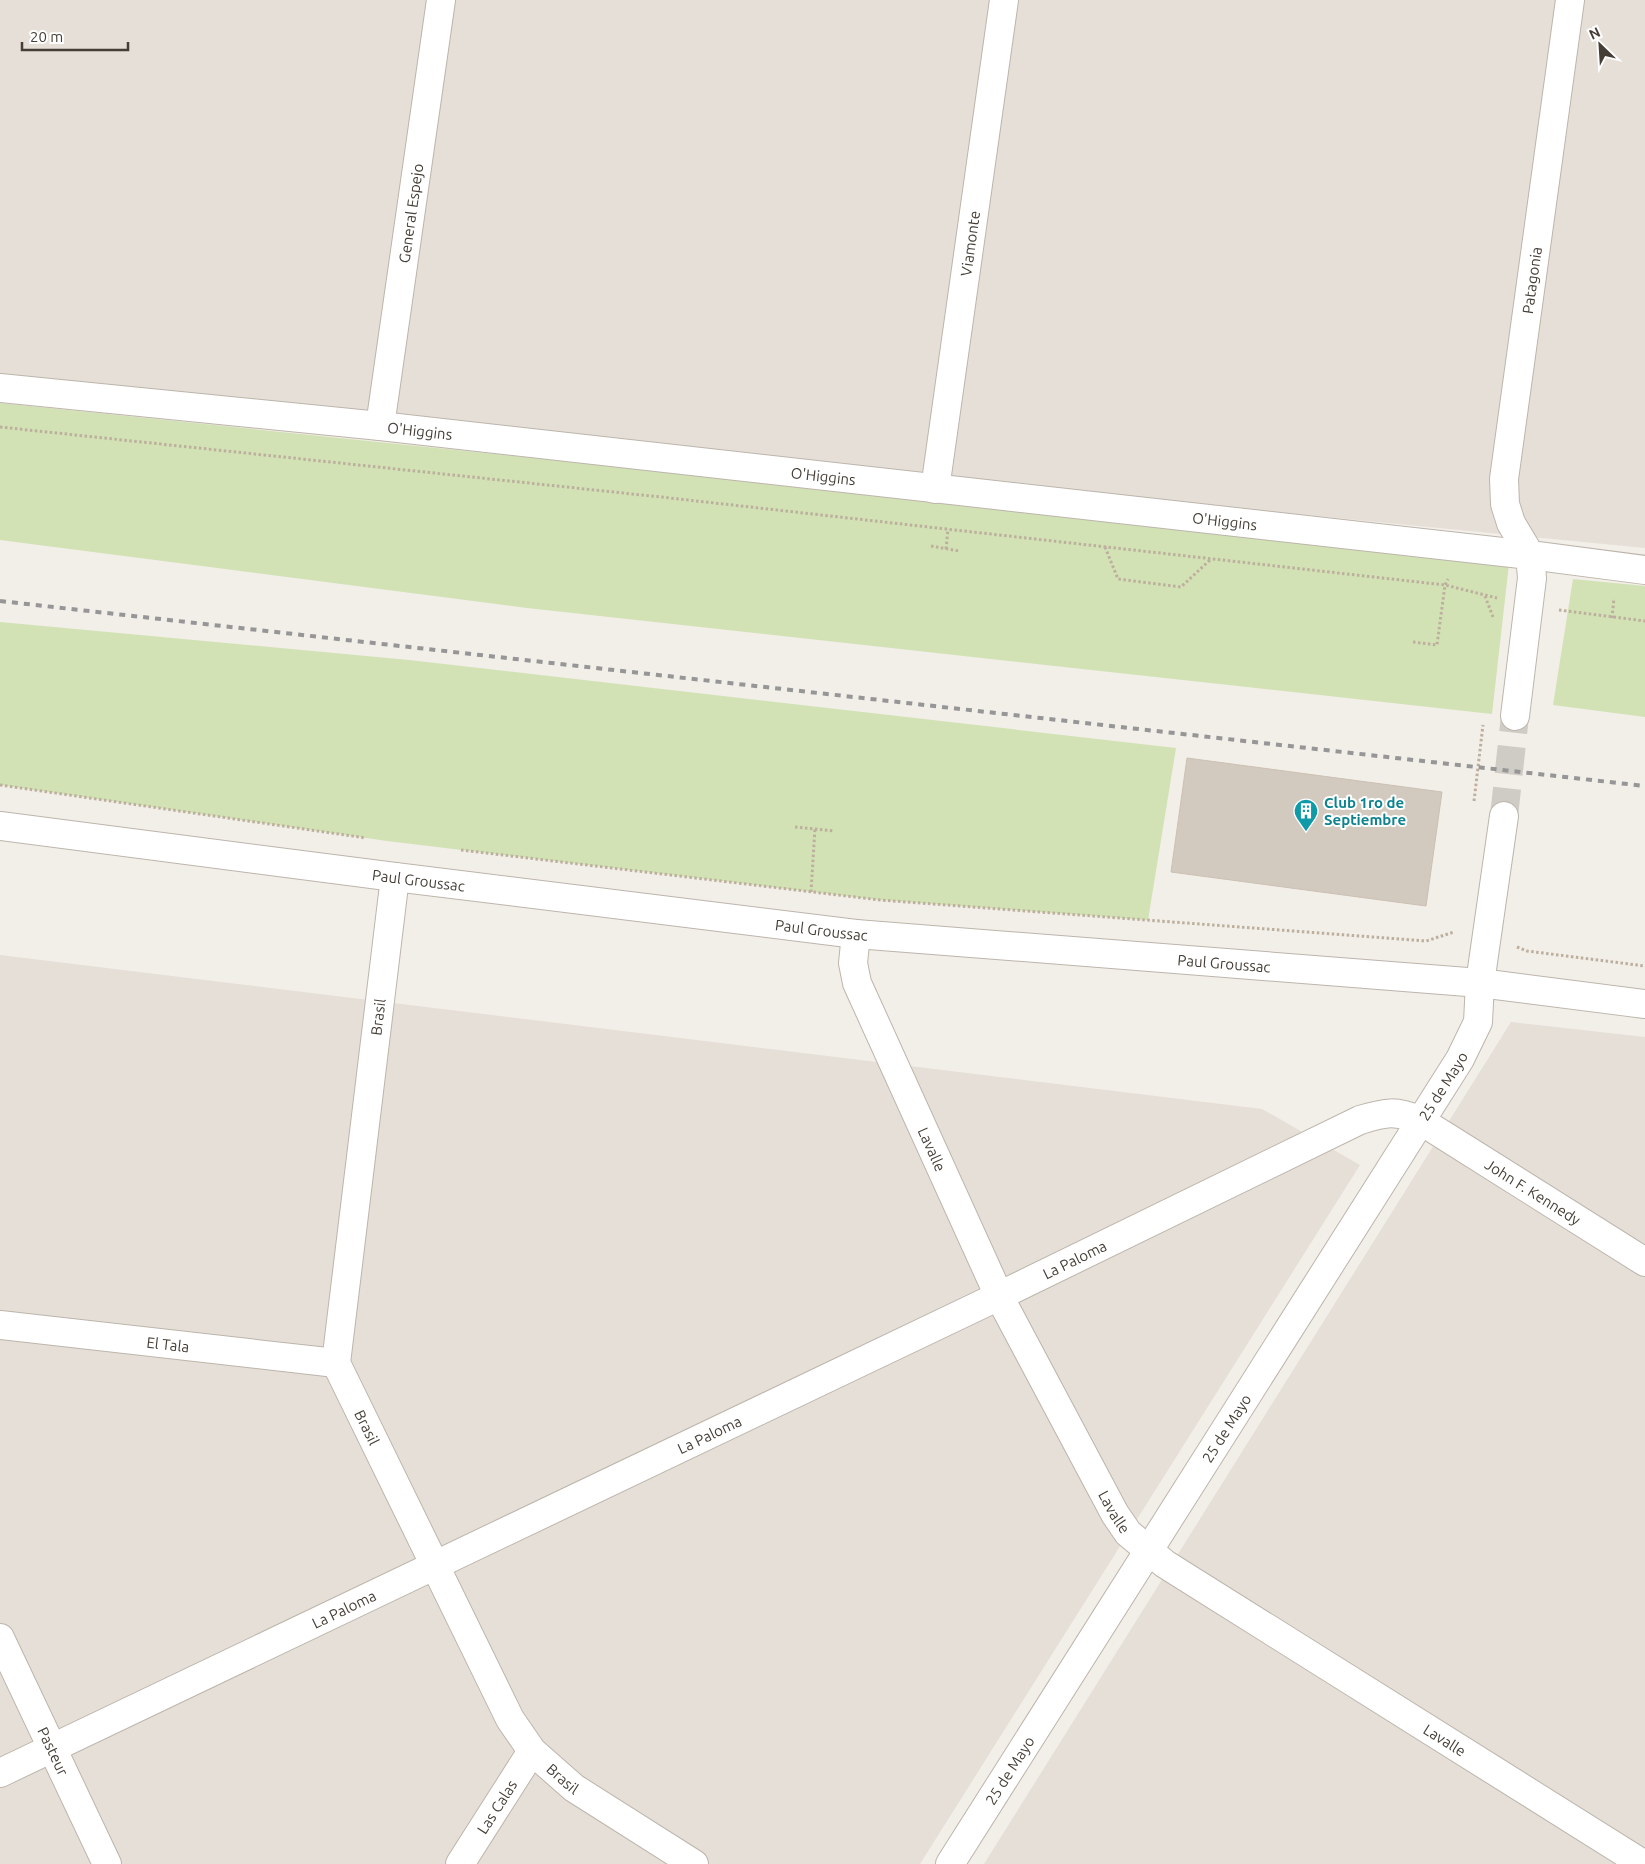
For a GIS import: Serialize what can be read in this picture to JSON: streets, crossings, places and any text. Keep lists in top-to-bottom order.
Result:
{
  "streets": {
    "street": [
      "General Espejo",
      "Viamonte",
      "Patagonia",
      "O'Higgins",
      "Paul Groussac",
      "Brasil",
      "25 de Mayo",
      "Lavalle",
      "John F. Kennedy",
      "La Paloma",
      "El Tala",
      "Pasteur",
      "Las Calas"
    ]
  },
  "crossings": [
    ["General Espejo", "O'Higgins"],
    ["Viamonte", "O'Higgins"],
    ["Patagonia", "O'Higgins"],
    ["Paul Groussac", "Brasil"],
    ["Paul Groussac", "25 de Mayo"],
    ["Paul Groussac", "Lavalle"],
    ["Brasil", "La Paloma"],
    ["Brasil", "El Tala"],
    ["Brasil", "Las Calas"],
    ["25 de Mayo", "Lavalle"],
    ["25 de Mayo", "John F. Kennedy"],
    ["25 de Mayo", "La Paloma"],
    ["Lavalle", "La Paloma"],
    ["John F. Kennedy", "La Paloma"],
    ["La Paloma", "Pasteur"]
  ],
  "places": {
    "building": ["Club 1ro de Septiembre"]
  },
  "scale_bar": "20 m",
  "north": "top left"
}
